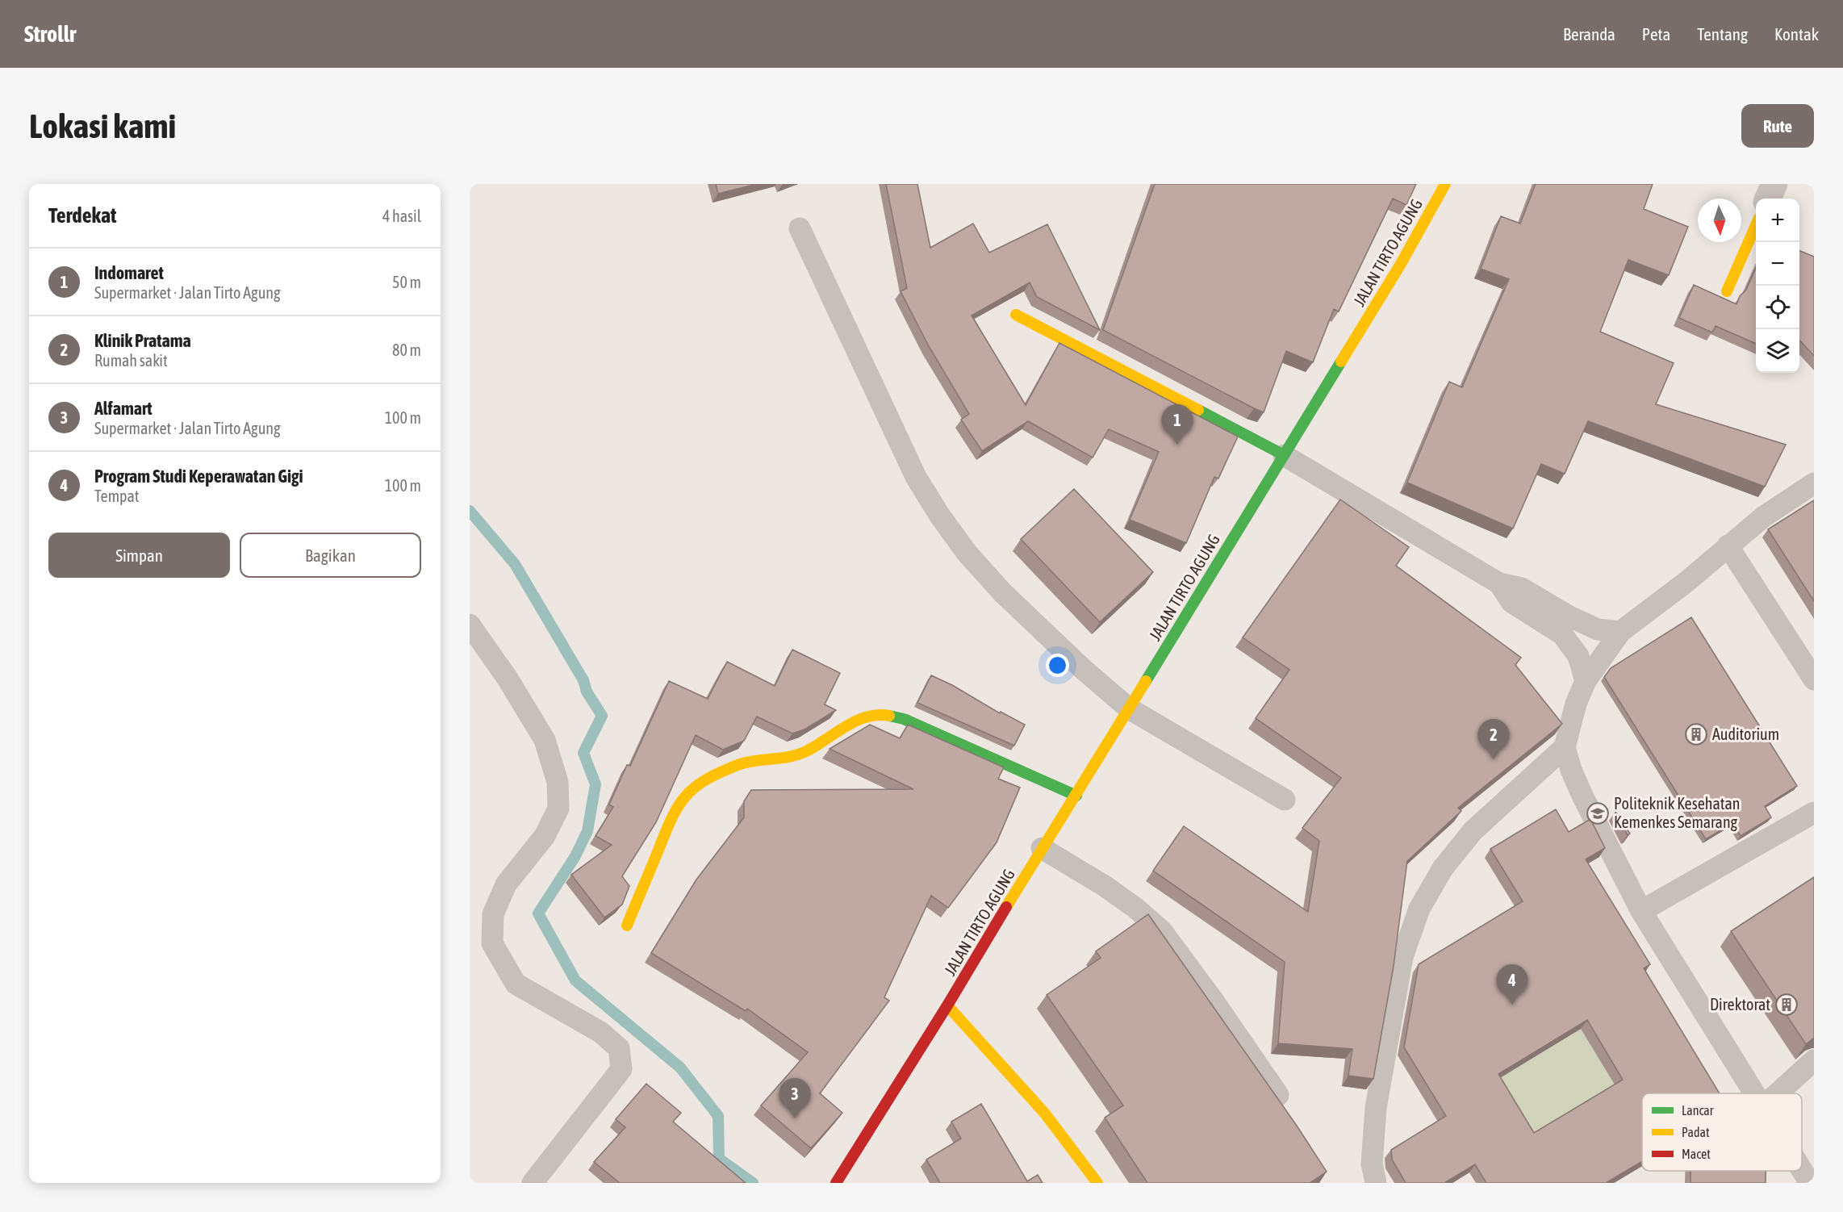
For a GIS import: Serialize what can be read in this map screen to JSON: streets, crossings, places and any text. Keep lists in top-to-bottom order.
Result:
{
  "streets": {
    "main road": ["JALAN TIRTO AGUNG"]
  },
  "places": {
    "building": ["Auditorium", "Direktorat"],
    "school or university": ["Politeknik Kesehatan Kemenkes Semarang"]
  },
  "legend": ["Lancar", "Padat", "Macet"],
  "north": "bottom",
  "page": {
    "header": "Strollr",
    "nav": [
      "Beranda",
      "Peta",
      "Tentang",
      "Kontak"
    ],
    "buttons": [
      "Rute",
      ["Simpan", "Bagikan"]
    ],
    "title": "Lokasi kami",
    "heading": ["Terdekat", "4 hasil"],
    "map_buttons": ["+", "−"],
    "list": [
      {
        "mark": "1",
        "name": "Indomaret",
        "note": "Supermarket · Jalan Tirto Agung",
        "value": "50 m"
      },
      {
        "mark": "2",
        "name": "Klinik Pratama",
        "note": "Rumah sakit",
        "value": "80 m"
      },
      {
        "mark": "3",
        "name": "Alfamart",
        "note": "Supermarket · Jalan Tirto Agung",
        "value": "100 m"
      },
      {
        "mark": "4",
        "name": "Program Studi Keperawatan Gigi",
        "note": "Tempat",
        "value": "100 m"
      }
    ],
    "pins": [
      "1",
      "2",
      "4",
      "3"
    ]
  }
}
